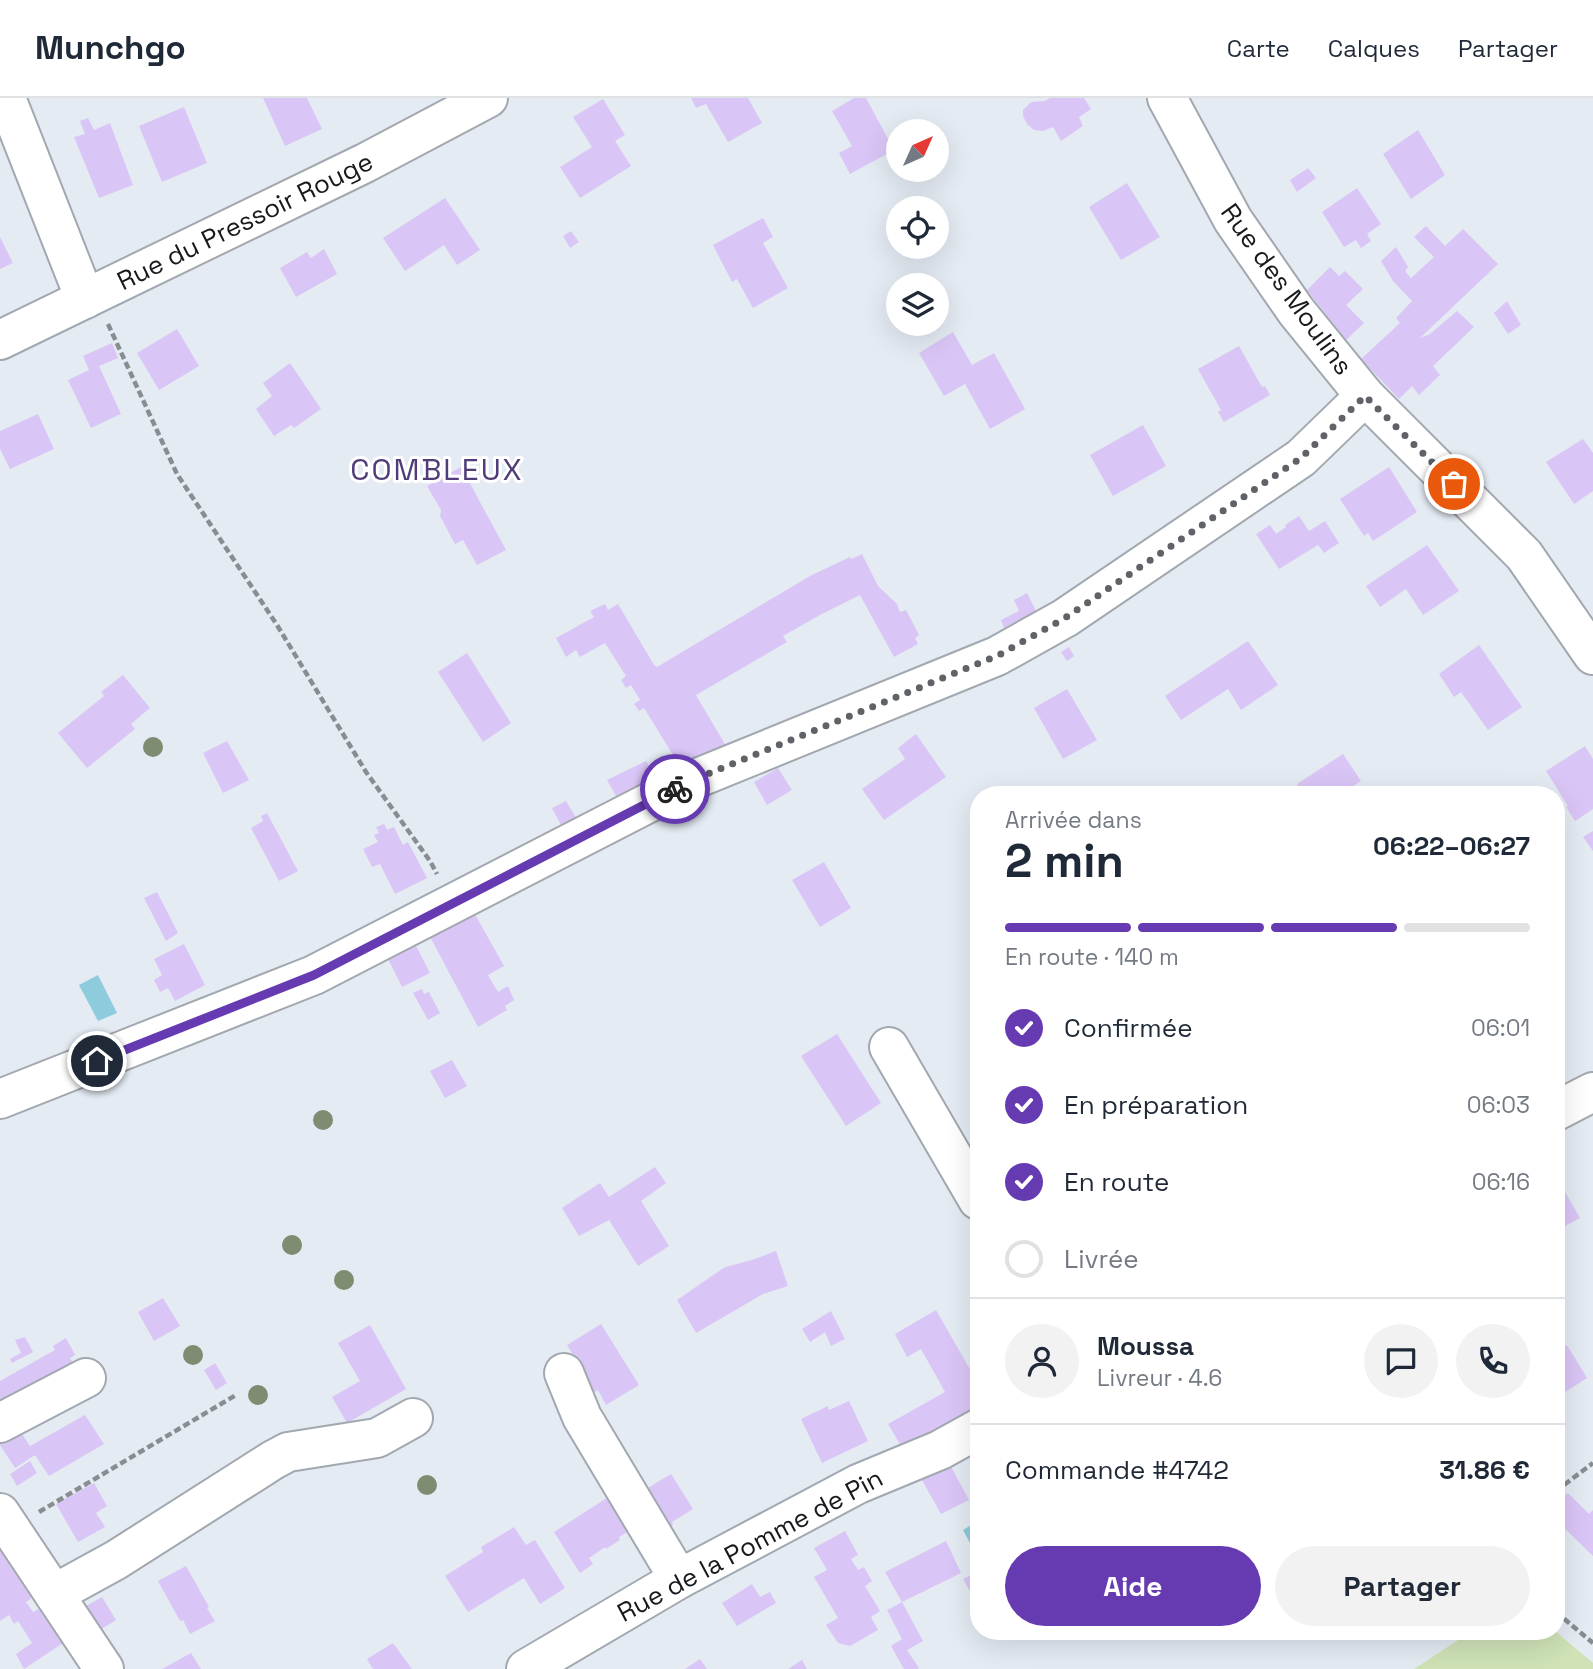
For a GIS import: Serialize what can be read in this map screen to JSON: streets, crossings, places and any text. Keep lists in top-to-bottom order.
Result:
{
  "streets": {
    "street": ["Rue du Pressoir Rouge", "Rue des Moulins", "Rue de la Pomme de Pin"]
  },
  "districts": ["COMBLEUX"],
  "north": "top right",
  "page": {
    "header": "Munchgo",
    "nav": ["Carte", "Calques", "Partager"],
    "heading": ["2 min", "Arrivée dans", "06:22–06:27"],
    "panel": [
      "Moussa",
      "Livreur · 4.6",
      "Commande #4742",
      "31.86 €"
    ],
    "bar": "En route · 140 m",
    "list": [
      ["Confirmée", "06:01"],
      ["En préparation", "06:03"],
      ["En route", "06:16"],
      "Livrée"
    ],
    "buttons": ["Aide", "Partager"]
  }
}
